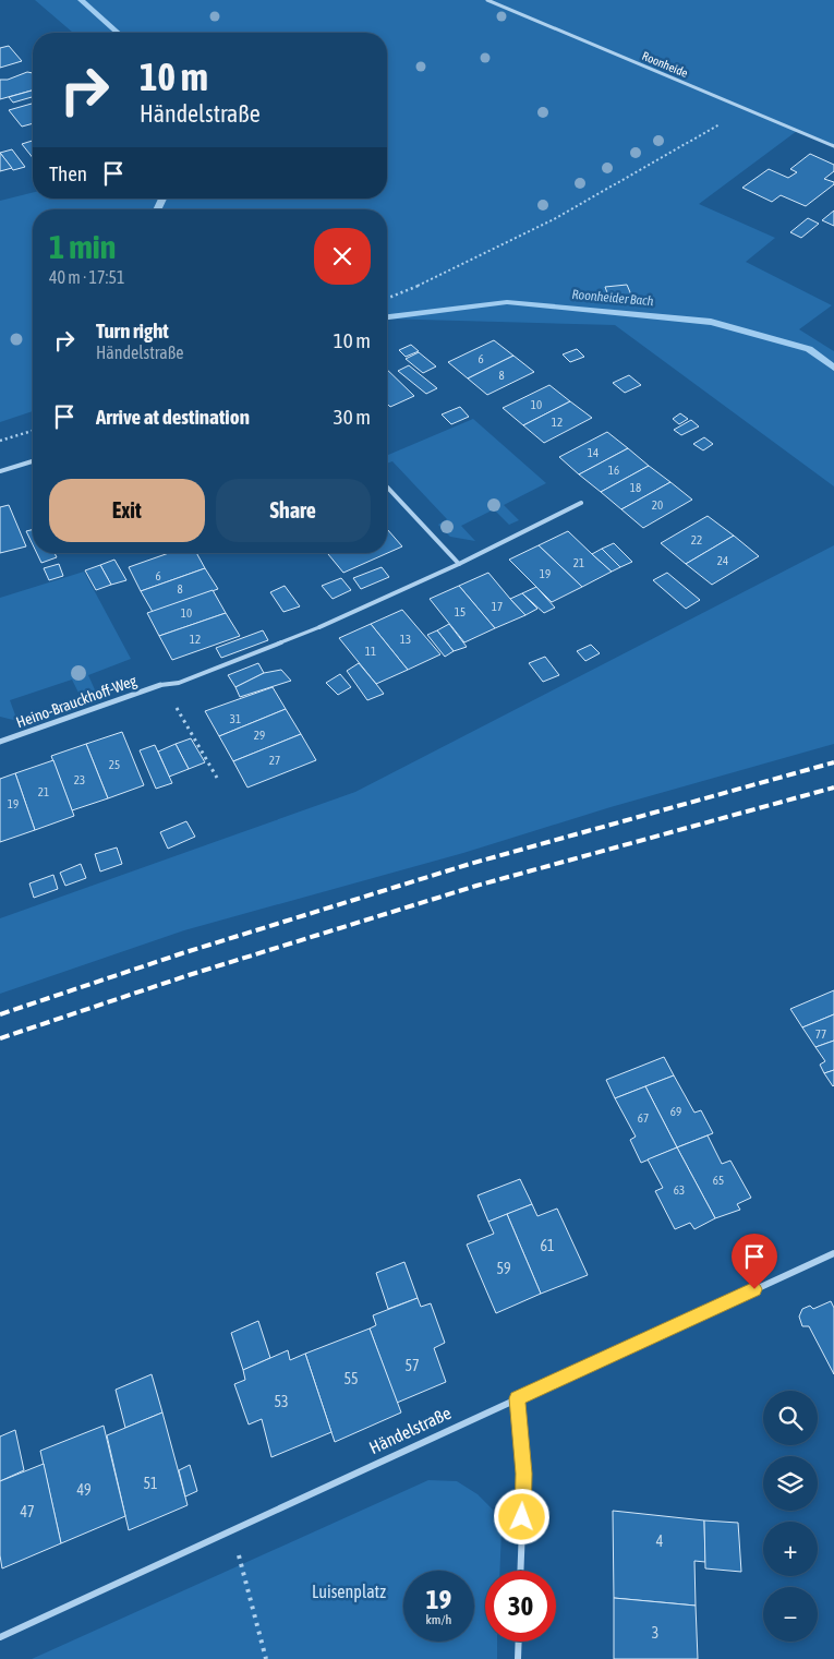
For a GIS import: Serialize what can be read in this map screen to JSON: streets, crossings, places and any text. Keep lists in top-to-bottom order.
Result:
{
  "streets": {
    "street": ["Roonheide", "Heino-Brauckhoff-Weg", "Händelstraße"]
  },
  "water": ["Roonheider Bach"],
  "parks": ["Luisenplatz"],
  "house_numbers": [
    "6",
    "8",
    "10",
    "12",
    "14",
    "16",
    "18",
    "20",
    "22",
    "24",
    "21",
    "19",
    "6",
    "8",
    "17",
    "15",
    "10",
    "12",
    "13",
    "11",
    "31",
    "29",
    "27",
    "25",
    "23",
    "21",
    "19",
    "77",
    "69",
    "67",
    "65",
    "63",
    "61",
    "59",
    "57",
    "55",
    "53",
    "51",
    "49",
    "47",
    "4",
    "3"
  ],
  "page": {
    "turn": ["10 m", "Händelstraße"],
    "then": "Then",
    "heading": ["1 min", "40 m · 17:51"],
    "list": [
      {
        "name": "Turn right",
        "note": "Händelstraße",
        "value": "10 m"
      },
      {
        "name": "Arrive at destination",
        "value": "30 m"
      }
    ],
    "buttons": ["Exit", "Share"],
    "map_buttons": ["+", "−"],
    "speed": "19 km/h",
    "limit": "30"
  }
}
